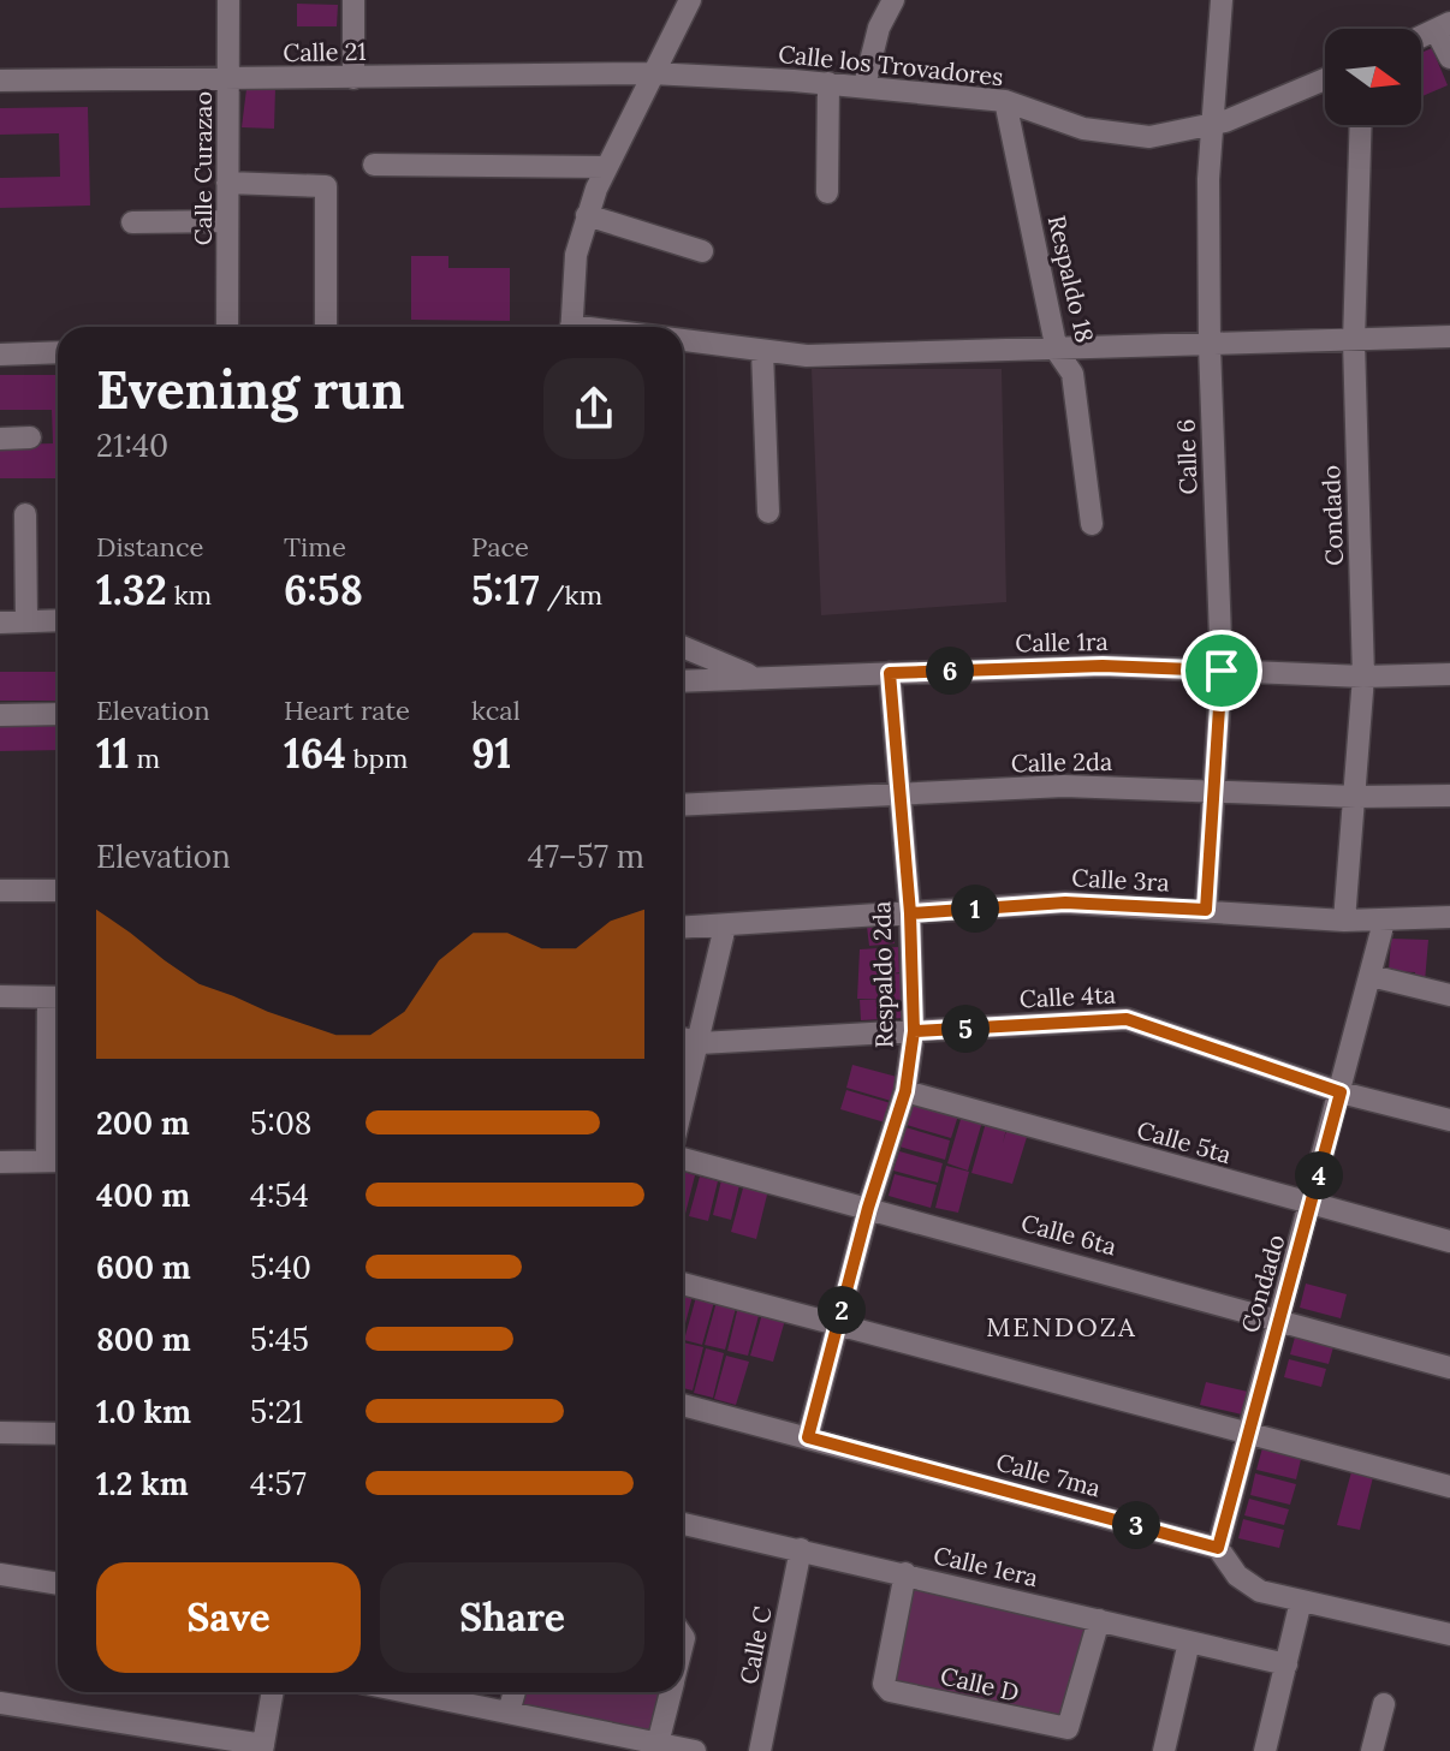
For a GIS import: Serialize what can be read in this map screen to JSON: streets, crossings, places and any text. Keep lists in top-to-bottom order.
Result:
{
  "streets": {
    "street": [
      "Calle 21",
      "Calle los Trovadores",
      "Calle Curazao",
      "Respaldo 18",
      "Calle 6",
      "Condado",
      "Calle 1ra",
      "Calle 2da",
      "Calle 3ra",
      "Respaldo 2da",
      "Calle 4ta",
      "Calle 5ta",
      "Calle 6ta",
      "Calle 7ma",
      "Calle 1era",
      "Calle C",
      "Calle D"
    ]
  },
  "crossings": [
    ["Calle 21", "Calle los Trovadores"],
    ["Calle 21", "Calle Curazao"],
    ["Calle los Trovadores", "Respaldo 18"],
    ["Calle los Trovadores", "Calle 6"],
    ["Calle 6", "Calle 1ra"],
    ["Calle 6", "Calle 2da"],
    ["Calle 6", "Calle 3ra"],
    ["Condado", "Calle 1ra"],
    ["Condado", "Calle 2da"],
    ["Condado", "Calle 3ra"],
    ["Condado", "Calle 4ta"],
    ["Condado", "Calle 5ta"],
    ["Condado", "Calle 6ta"],
    ["Condado", "Calle 7ma"],
    ["Calle 1ra", "Respaldo 2da"],
    ["Calle 2da", "Respaldo 2da"],
    ["Calle 3ra", "Respaldo 2da"],
    ["Respaldo 2da", "Calle 4ta"],
    ["Respaldo 2da", "Calle 5ta"],
    ["Respaldo 2da", "Calle 6ta"],
    ["Respaldo 2da", "Calle 7ma"],
    ["Calle 1era", "Calle C"],
    ["Calle 1era", "Calle D"]
  ],
  "districts": ["MENDOZA"],
  "north": "right",
  "page": {
    "heading": ["Evening run", "21:40"],
    "stats": [
      ["Distance", "1.32 km"],
      ["Time", "6:58"],
      ["Pace", "5:17 /km"],
      ["Elevation", "11 m"],
      ["Heart rate", "164 bpm"],
      ["kcal", "91"]
    ],
    "pins": [
      "6",
      "1",
      "5",
      "4",
      "2",
      "3"
    ],
    "chart": ["Elevation", "47–57 m"],
    "list": [
      {
        "name": "200 m",
        "note": "5:08"
      },
      {
        "name": "400 m",
        "note": "4:54"
      },
      {
        "name": "600 m",
        "note": "5:40"
      },
      {
        "name": "800 m",
        "note": "5:45"
      },
      {
        "name": "1.0 km",
        "note": "5:21"
      },
      {
        "name": "1.2 km",
        "note": "4:57"
      }
    ],
    "buttons": ["Save", "Share"]
  }
}
